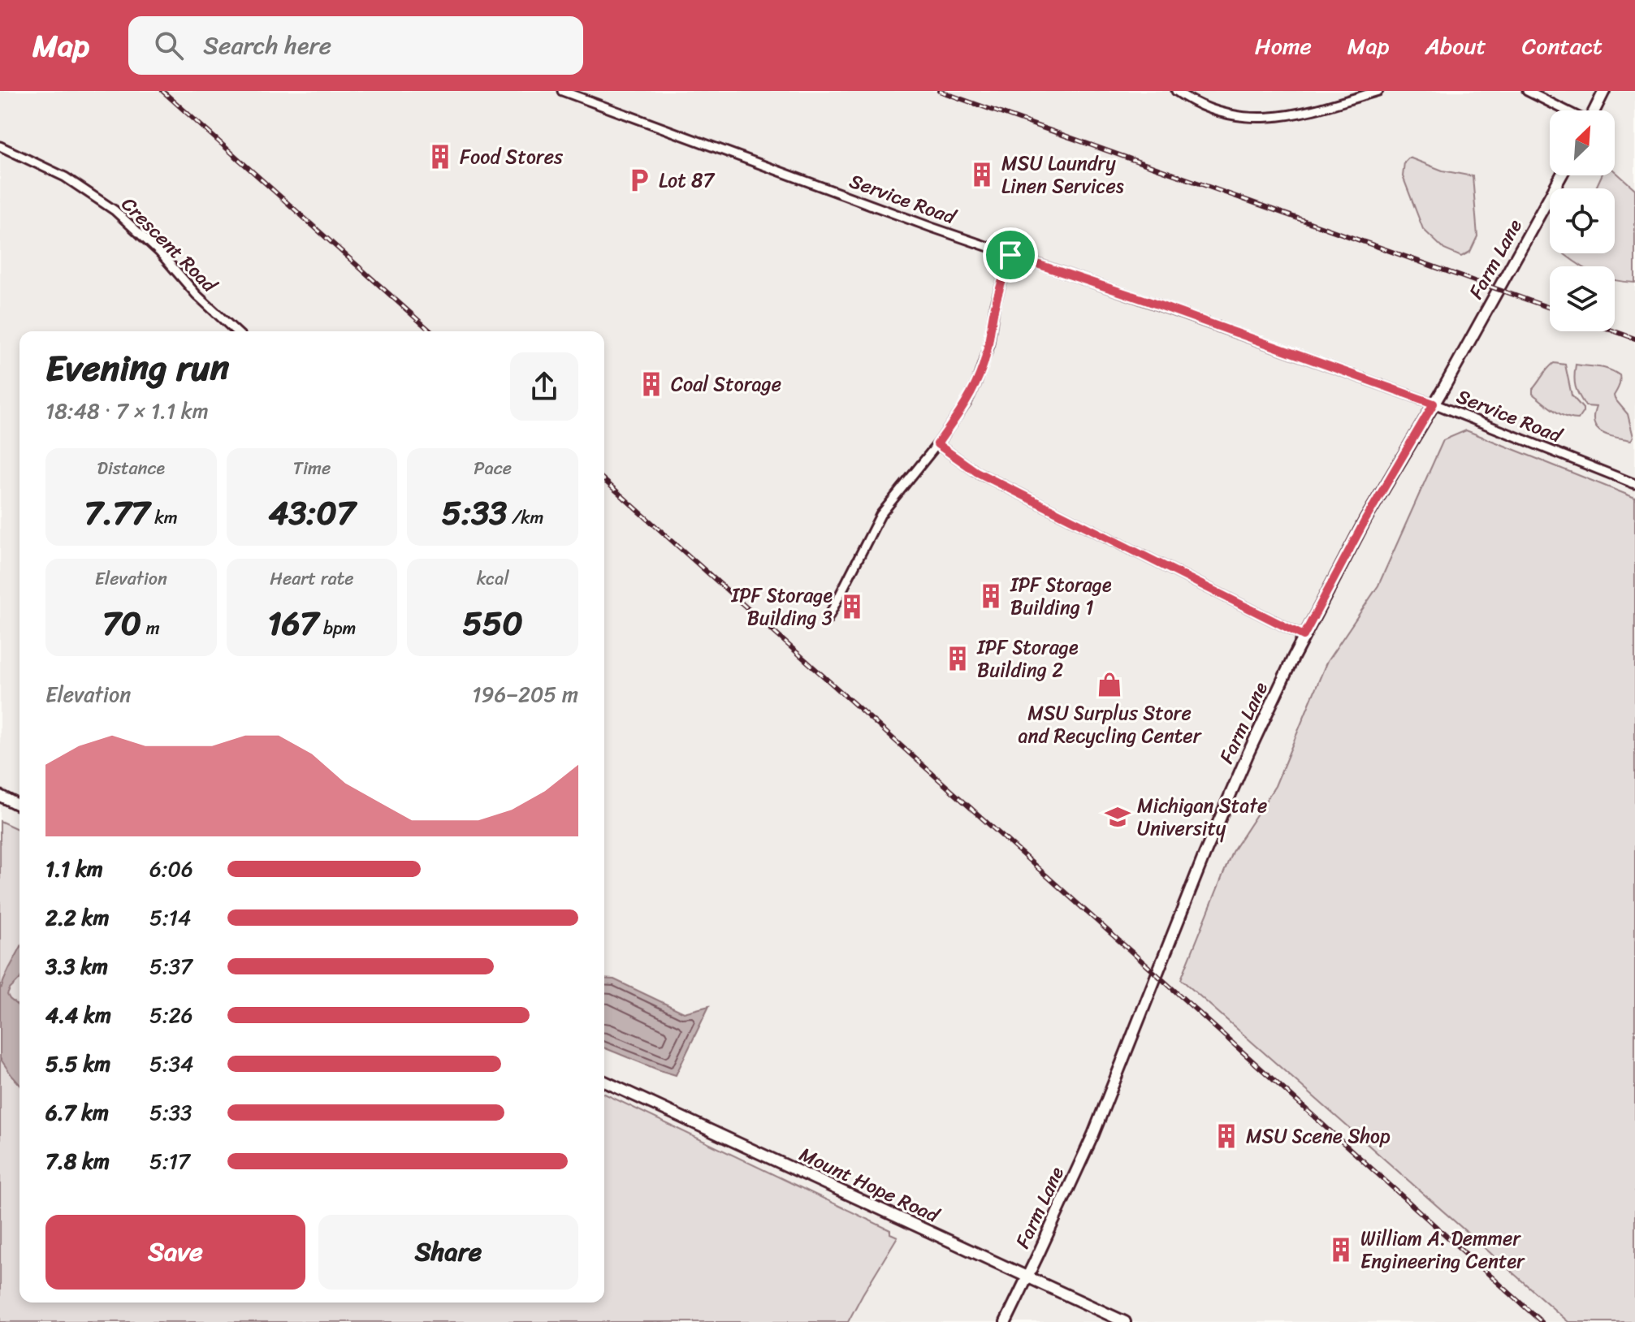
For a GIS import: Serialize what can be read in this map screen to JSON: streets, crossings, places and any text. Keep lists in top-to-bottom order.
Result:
{
  "streets": {
    "street": [
      "Service Road",
      "Crescent Road",
      "Farm Lane",
      "Mount Hope Road"
    ]
  },
  "crossings": [
    ["Service Road", "Farm Lane"],
    ["Farm Lane", "Mount Hope Road"]
  ],
  "places": {
    "building": [
      "Food Stores",
      "MSU Laundry Linen Services",
      "Coal Storage",
      "IPF Storage Building 1",
      "IPF Storage Building 3",
      "IPF Storage Building 2",
      "MSU Scene Shop",
      "William A. Demmer Engineering Center"
    ],
    "parking": ["Lot 87"],
    "shop": ["MSU Surplus Store and Recycling Center"],
    "school or university": ["Michigan State University"]
  },
  "north": "top right",
  "page": {
    "header": "Map",
    "search": "Search here",
    "nav": [
      "Home",
      "Map",
      "About",
      "Contact"
    ],
    "heading": ["Evening run", "18:48 · 7 × 1.1 km"],
    "stats": [
      ["Distance", "7.77 km"],
      ["Time", "43:07"],
      ["Pace", "5:33 /km"],
      ["Elevation", "70 m"],
      ["Heart rate", "167 bpm"],
      ["kcal", "550"]
    ],
    "chart": ["Elevation", "196–205 m"],
    "list": [
      {
        "name": "1.1 km",
        "note": "6:06"
      },
      {
        "name": "2.2 km",
        "note": "5:14"
      },
      {
        "name": "3.3 km",
        "note": "5:37"
      },
      {
        "name": "4.4 km",
        "note": "5:26"
      },
      {
        "name": "5.5 km",
        "note": "5:34"
      },
      {
        "name": "6.7 km",
        "note": "5:33"
      },
      {
        "name": "7.8 km",
        "note": "5:17"
      }
    ],
    "buttons": ["Save", "Share"]
  }
}
